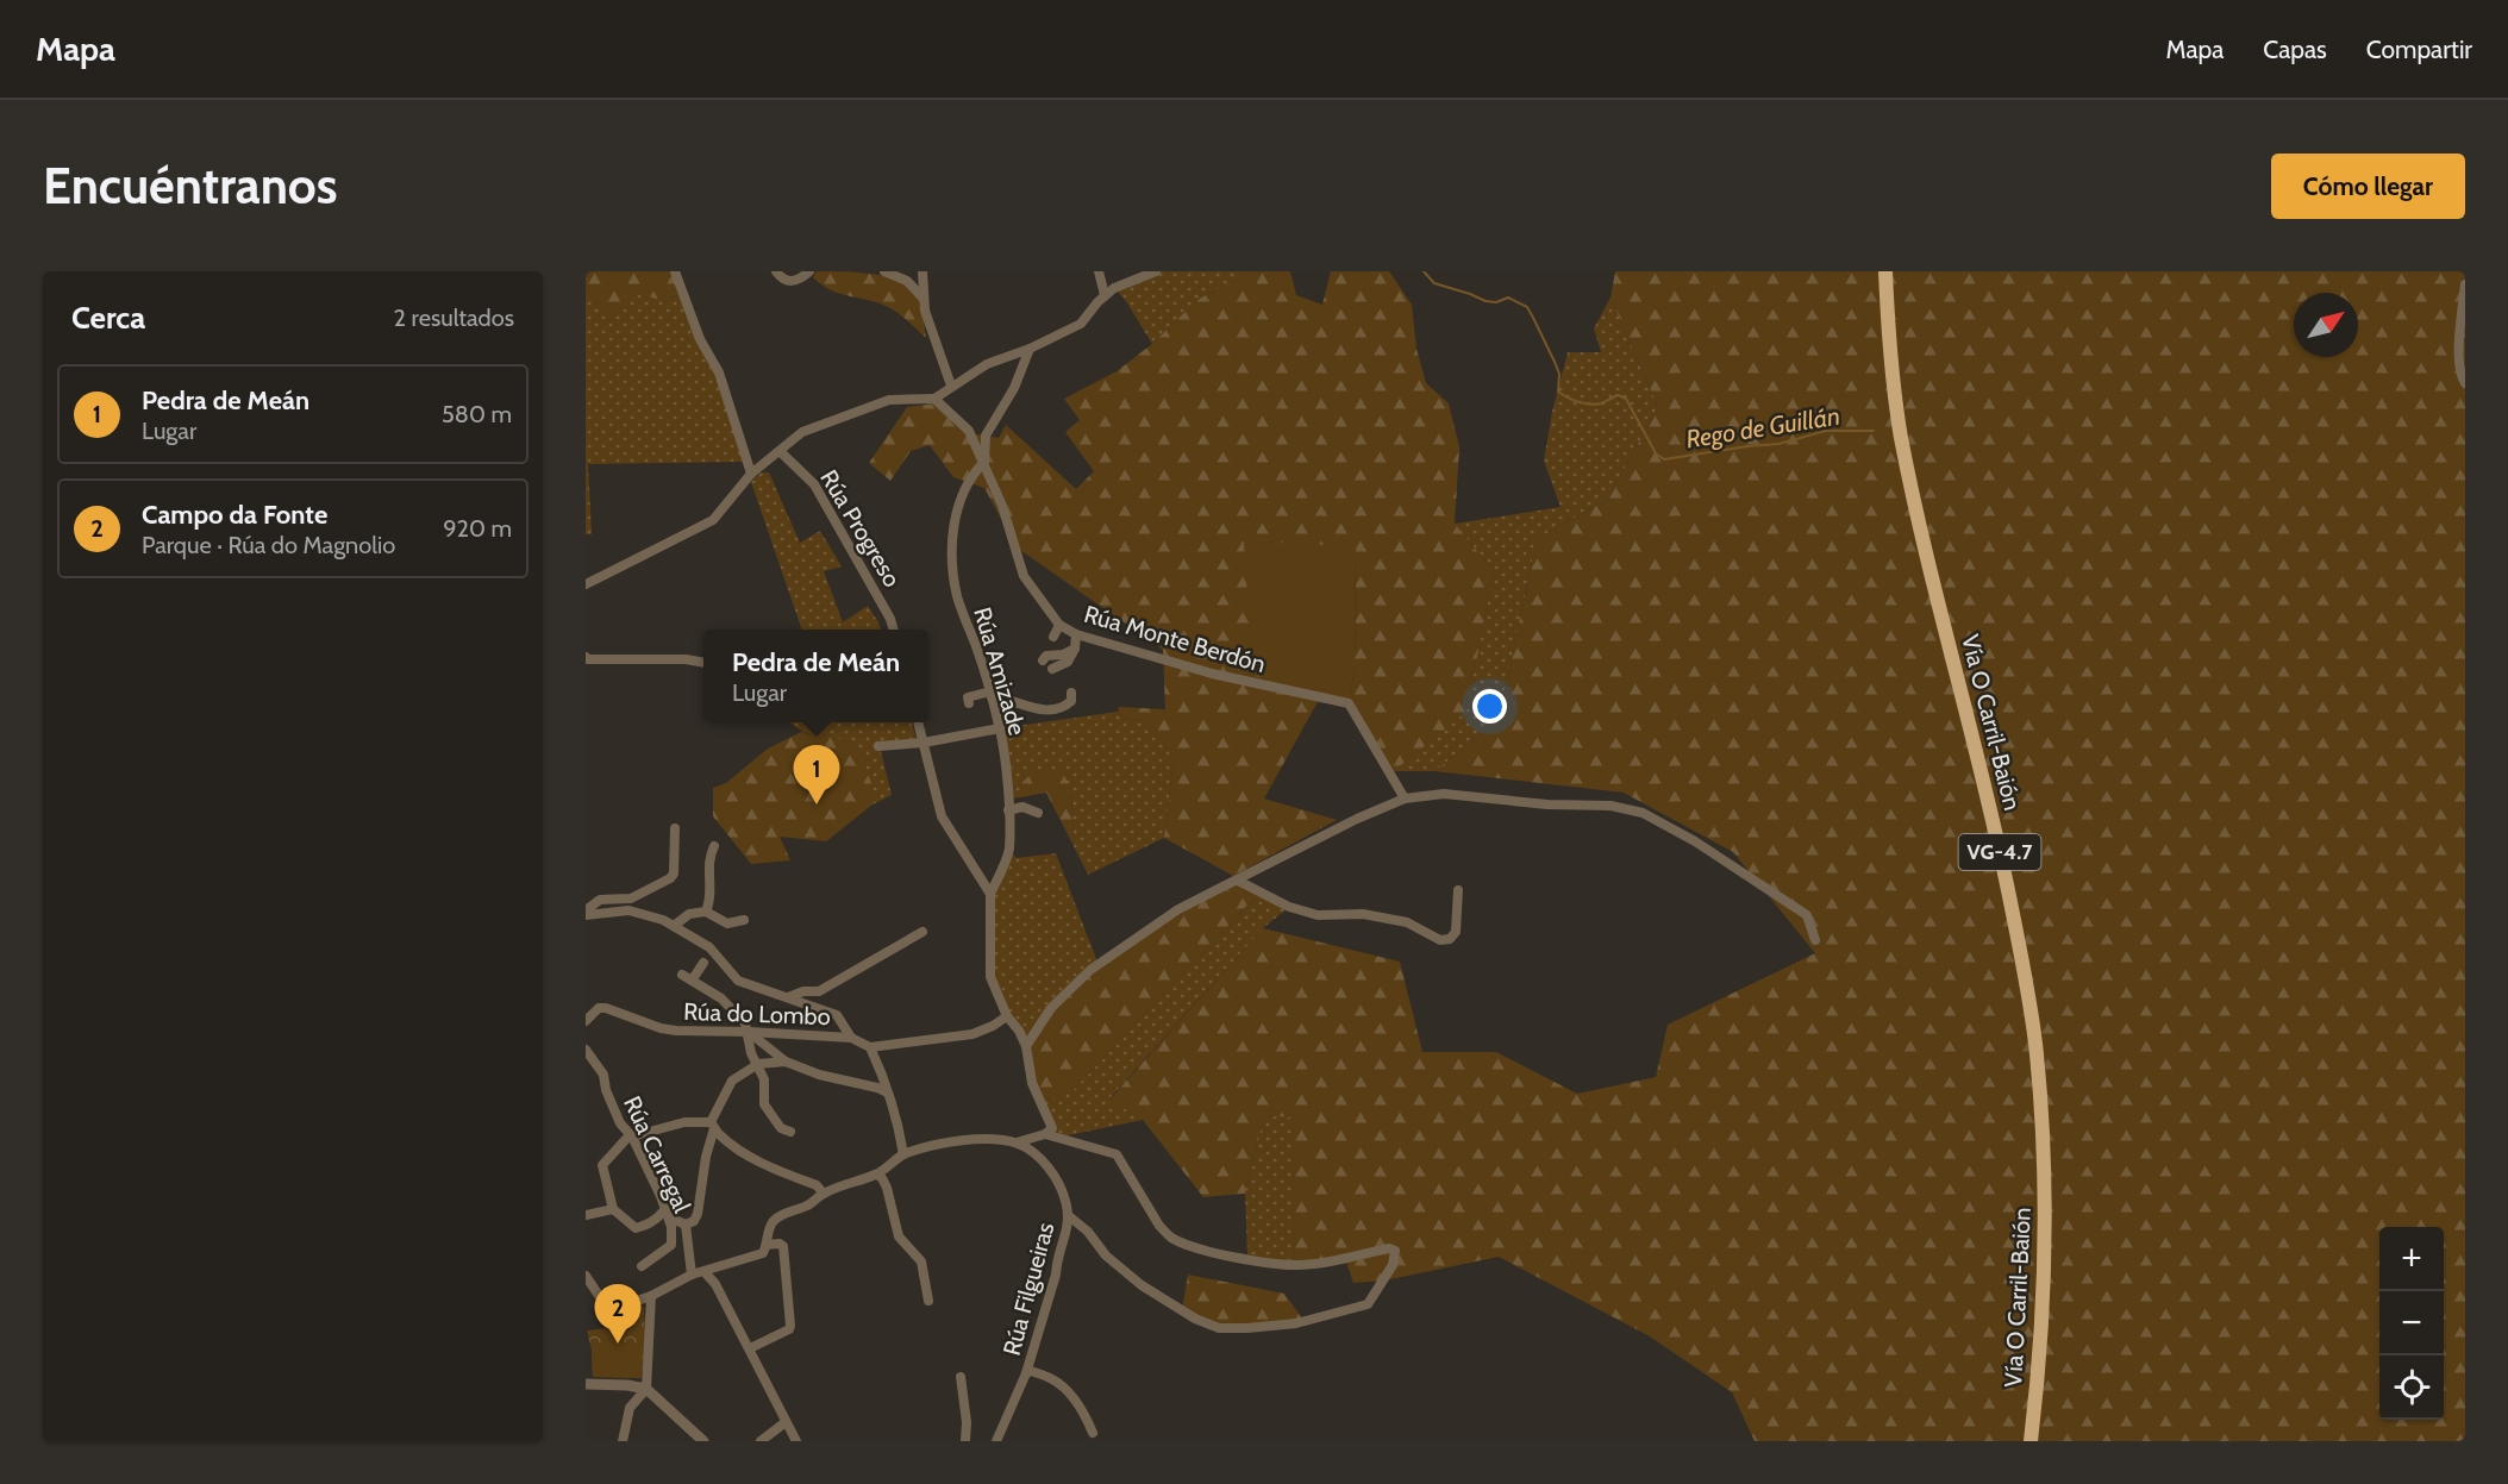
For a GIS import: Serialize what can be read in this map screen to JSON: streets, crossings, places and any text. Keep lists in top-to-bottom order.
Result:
{
  "streets": {
    "highway": ["Vía O Carril-Baión", "VG-4.7"],
    "street": [
      "Rúa Progreso",
      "Rúa Monte Berdón",
      "Rúa Amizade",
      "Rúa do Lombo",
      "Rúa Carregal",
      "Rúa Filgueiras"
    ]
  },
  "crossings": [
    ["Rúa Monte Berdón", "Rúa Amizade"]
  ],
  "water": ["Rego de Guillán"],
  "north": "top right",
  "page": {
    "header": "Mapa",
    "nav": ["Mapa", "Capas", "Compartir"],
    "buttons": "Cómo llegar",
    "title": "Encuéntranos",
    "heading": ["Cerca", "2 resultados"],
    "list": [
      {
        "mark": "1",
        "name": "Pedra de Meán",
        "note": "Lugar",
        "value": "580 m"
      },
      {
        "mark": "2",
        "name": "Campo da Fonte",
        "note": "Parque · Rúa do Magnolio",
        "value": "920 m"
      }
    ],
    "popup": ["Pedra de Meán", "Lugar"],
    "pins": ["1", "2"],
    "map_buttons": ["+", "−"]
  }
}
